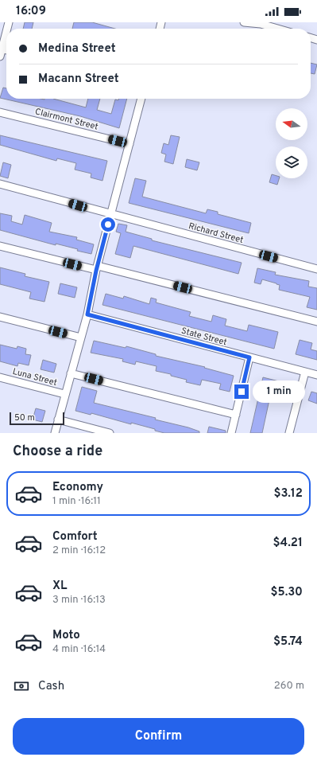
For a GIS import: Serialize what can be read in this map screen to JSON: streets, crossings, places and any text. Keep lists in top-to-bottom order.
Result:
{
  "streets": {
    "street": [
      "Clairmont Street",
      "Richard Street",
      "State Street",
      "Luna Street"
    ]
  },
  "scale_bar": "50 m",
  "north": "left",
  "page": {
    "status": "16:09",
    "banner": ["Medina Street", "Macann Street"],
    "bubble": "1 min",
    "scale": "50 m",
    "heading": "Choose a ride",
    "list": [
      {
        "name": "Economy",
        "note": "1 min · 16:11",
        "value": "$3.12"
      },
      {
        "name": "Comfort",
        "note": "2 min · 16:12",
        "value": "$4.21"
      },
      {
        "name": "XL",
        "note": "3 min · 16:13",
        "value": "$5.30"
      },
      {
        "name": "Moto",
        "note": "4 min · 16:14",
        "value": "$5.74"
      }
    ],
    "pay": ["Cash", "260 m"],
    "buttons": "Confirm"
  }
}
